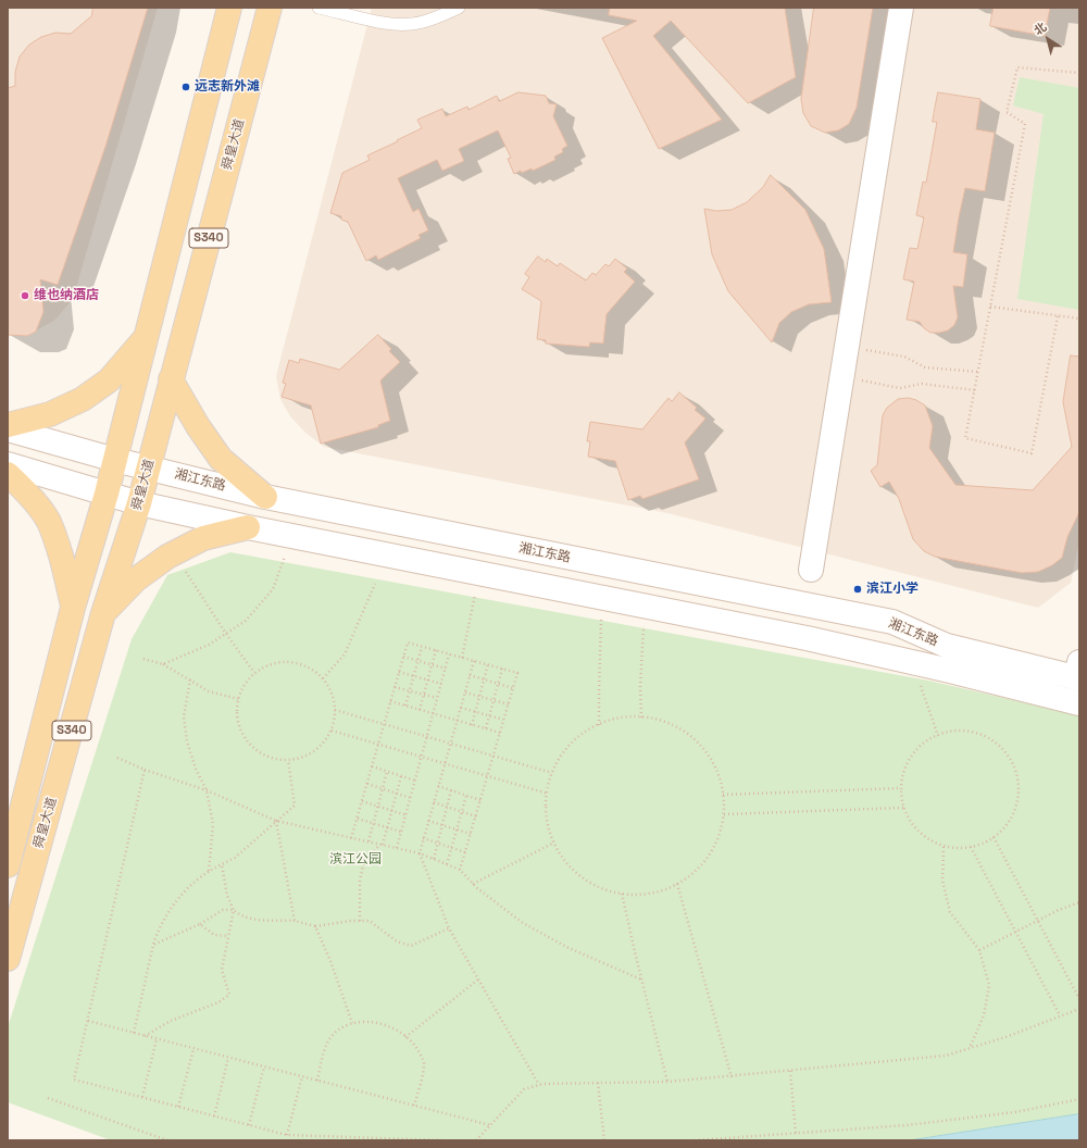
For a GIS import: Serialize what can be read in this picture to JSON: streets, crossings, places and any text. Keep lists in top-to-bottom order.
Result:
{
  "streets": {
    "main road": ["舜皇大道", "S340", "湘江东路"]
  },
  "crossings": [
    ["舜皇大道", "湘江东路"]
  ],
  "parks": ["滨江公园"],
  "places": ["远志新外滩", "维也纳酒店", "滨江小学"],
  "north": "top left"
}
